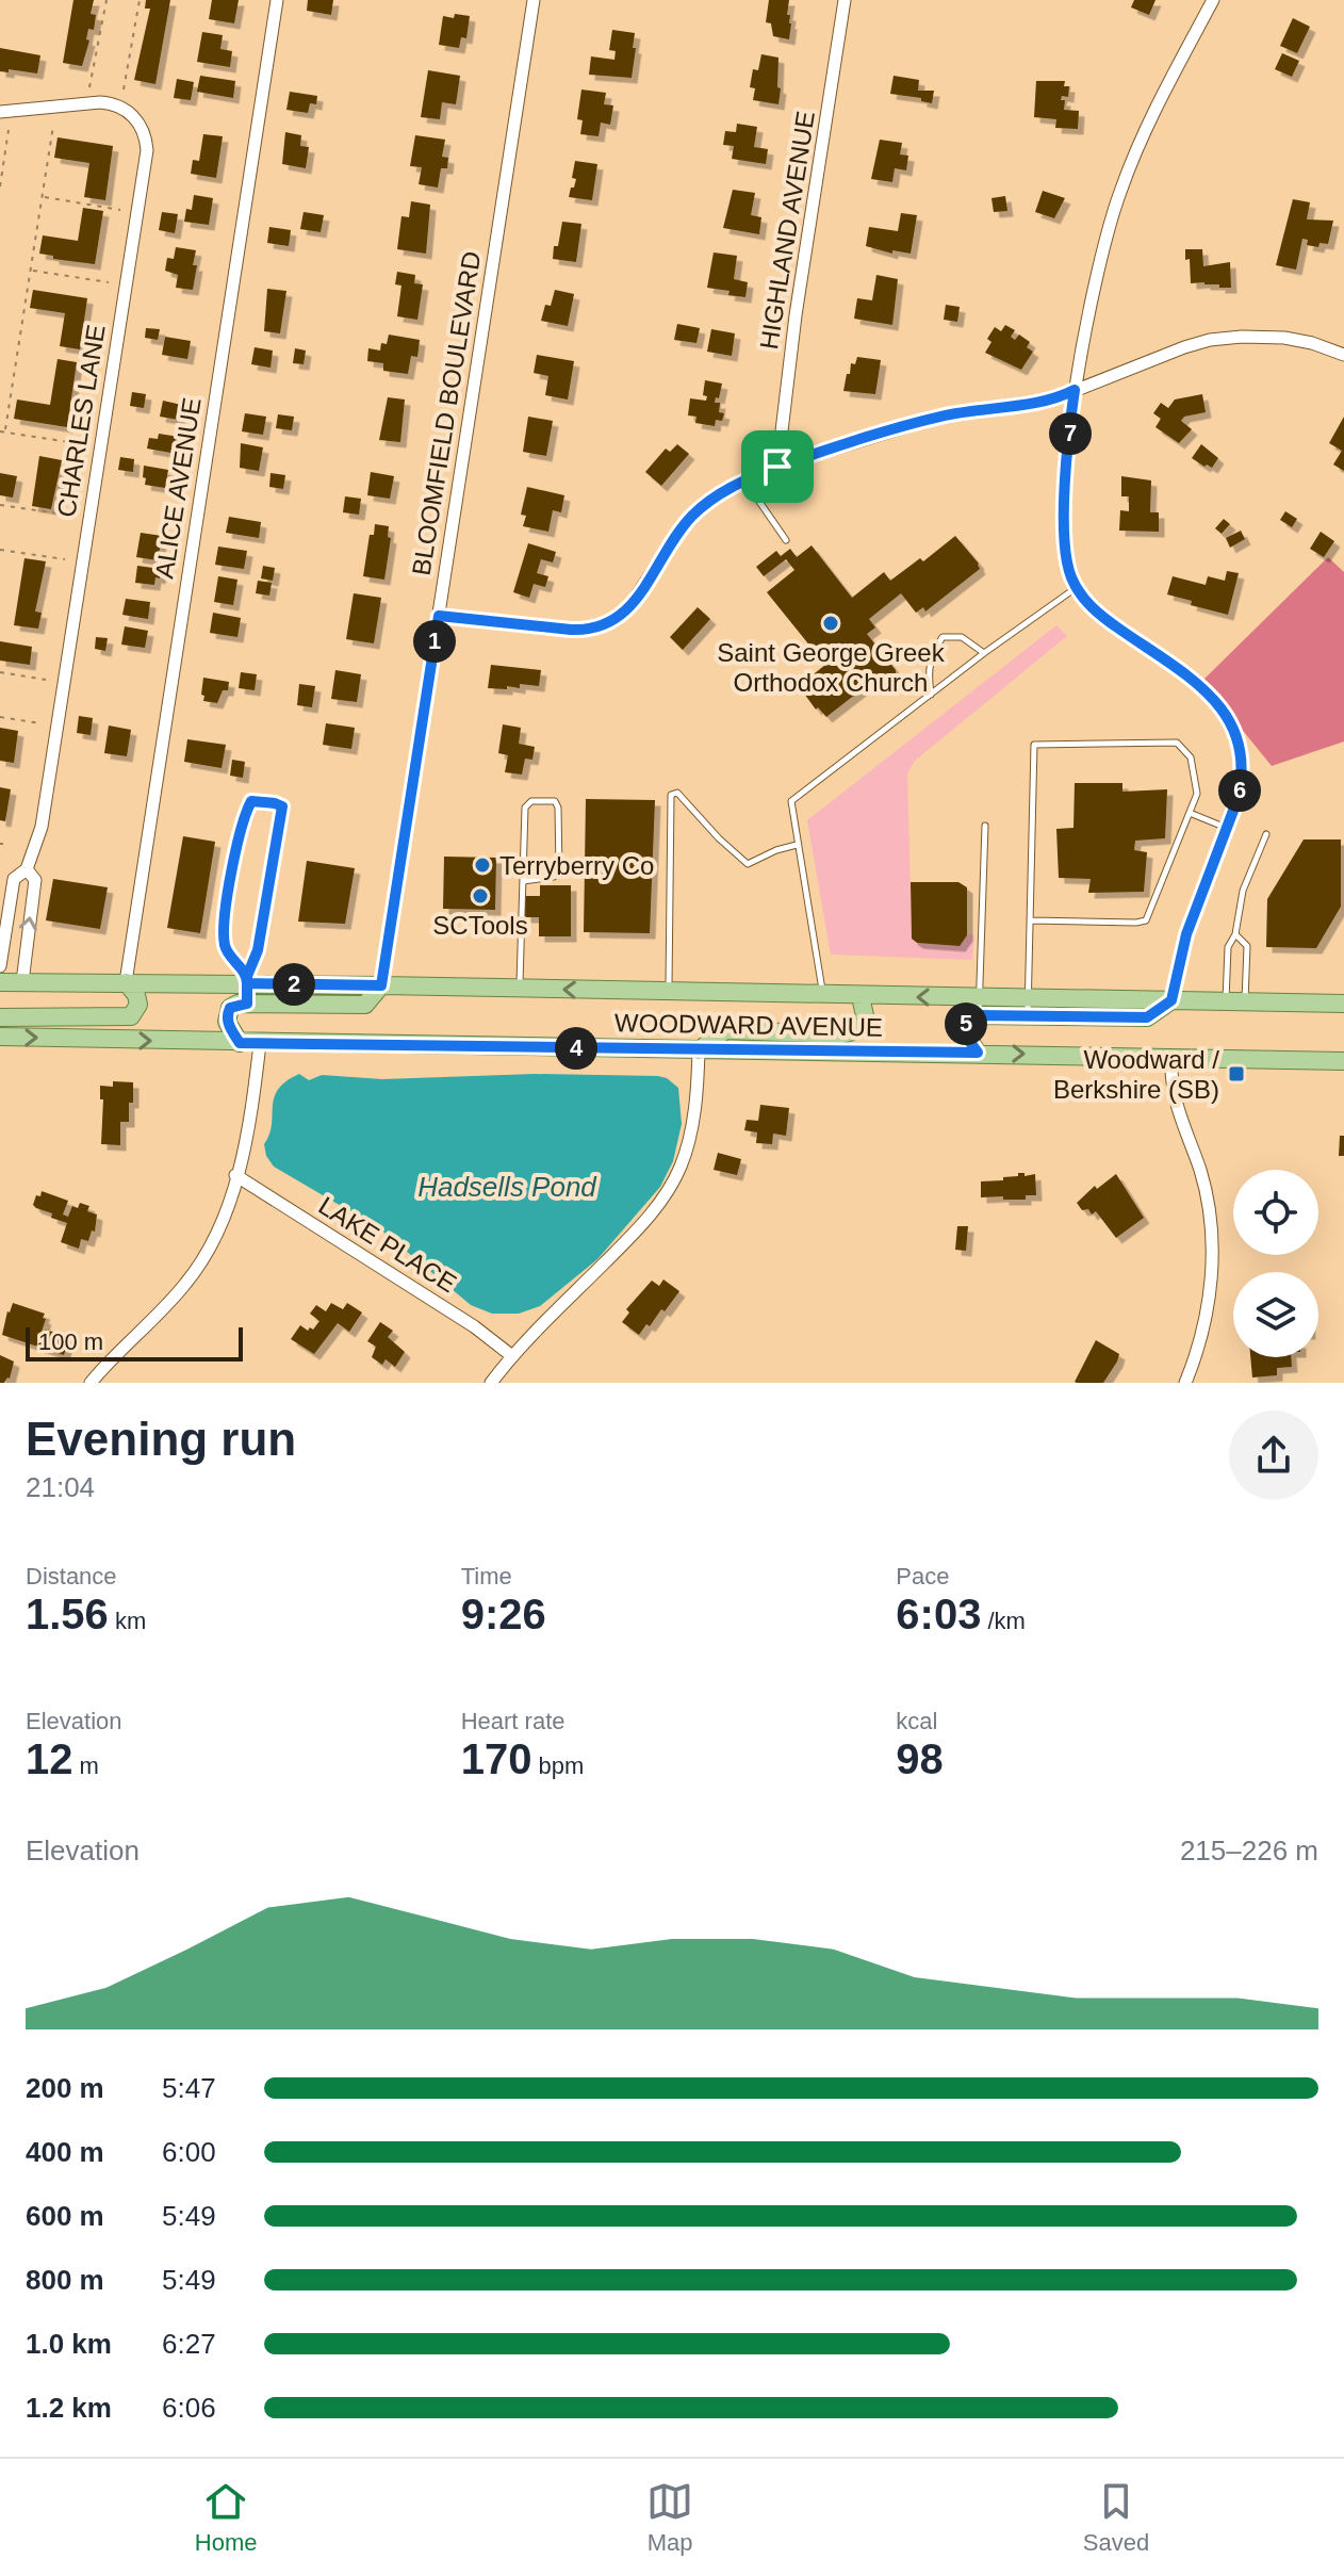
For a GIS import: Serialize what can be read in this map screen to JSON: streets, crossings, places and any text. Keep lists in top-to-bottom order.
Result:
{
  "streets": {
    "main road": ["WOODWARD AVENUE"],
    "street": [
      "HIGHLAND AVENUE",
      "BLOOMFIELD BOULEVARD",
      "CHARLES LANE",
      "ALICE AVENUE",
      "LAKE PLACE"
    ]
  },
  "crossings": [
    ["BLOOMFIELD BOULEVARD", "WOODWARD AVENUE"],
    ["CHARLES LANE", "WOODWARD AVENUE"],
    ["ALICE AVENUE", "WOODWARD AVENUE"]
  ],
  "water": ["Hadsells Pond"],
  "places": {
    "other": ["Saint George Greek Orthodox Church", "Terryberry Co", "SCTools"],
    "transit": ["Woodward / Berkshire (SB)"]
  },
  "scale_bar": "100 m",
  "page": {
    "pins": [
      "7",
      "1",
      "6",
      "2",
      "5",
      "4"
    ],
    "scale": "100 m",
    "heading": ["Evening run", "21:04"],
    "stats": [
      ["Distance", "1.56 km"],
      ["Time", "9:26"],
      ["Pace", "6:03 /km"],
      ["Elevation", "12 m"],
      ["Heart rate", "170 bpm"],
      ["kcal", "98"]
    ],
    "chart": ["Elevation", "215–226 m"],
    "list": [
      {
        "name": "200 m",
        "note": "5:47"
      },
      {
        "name": "400 m",
        "note": "6:00"
      },
      {
        "name": "600 m",
        "note": "5:49"
      },
      {
        "name": "800 m",
        "note": "5:49"
      },
      {
        "name": "1.0 km",
        "note": "6:27"
      },
      {
        "name": "1.2 km",
        "note": "6:06"
      }
    ],
    "tabs": ["Home", "Map", "Saved"]
  }
}
